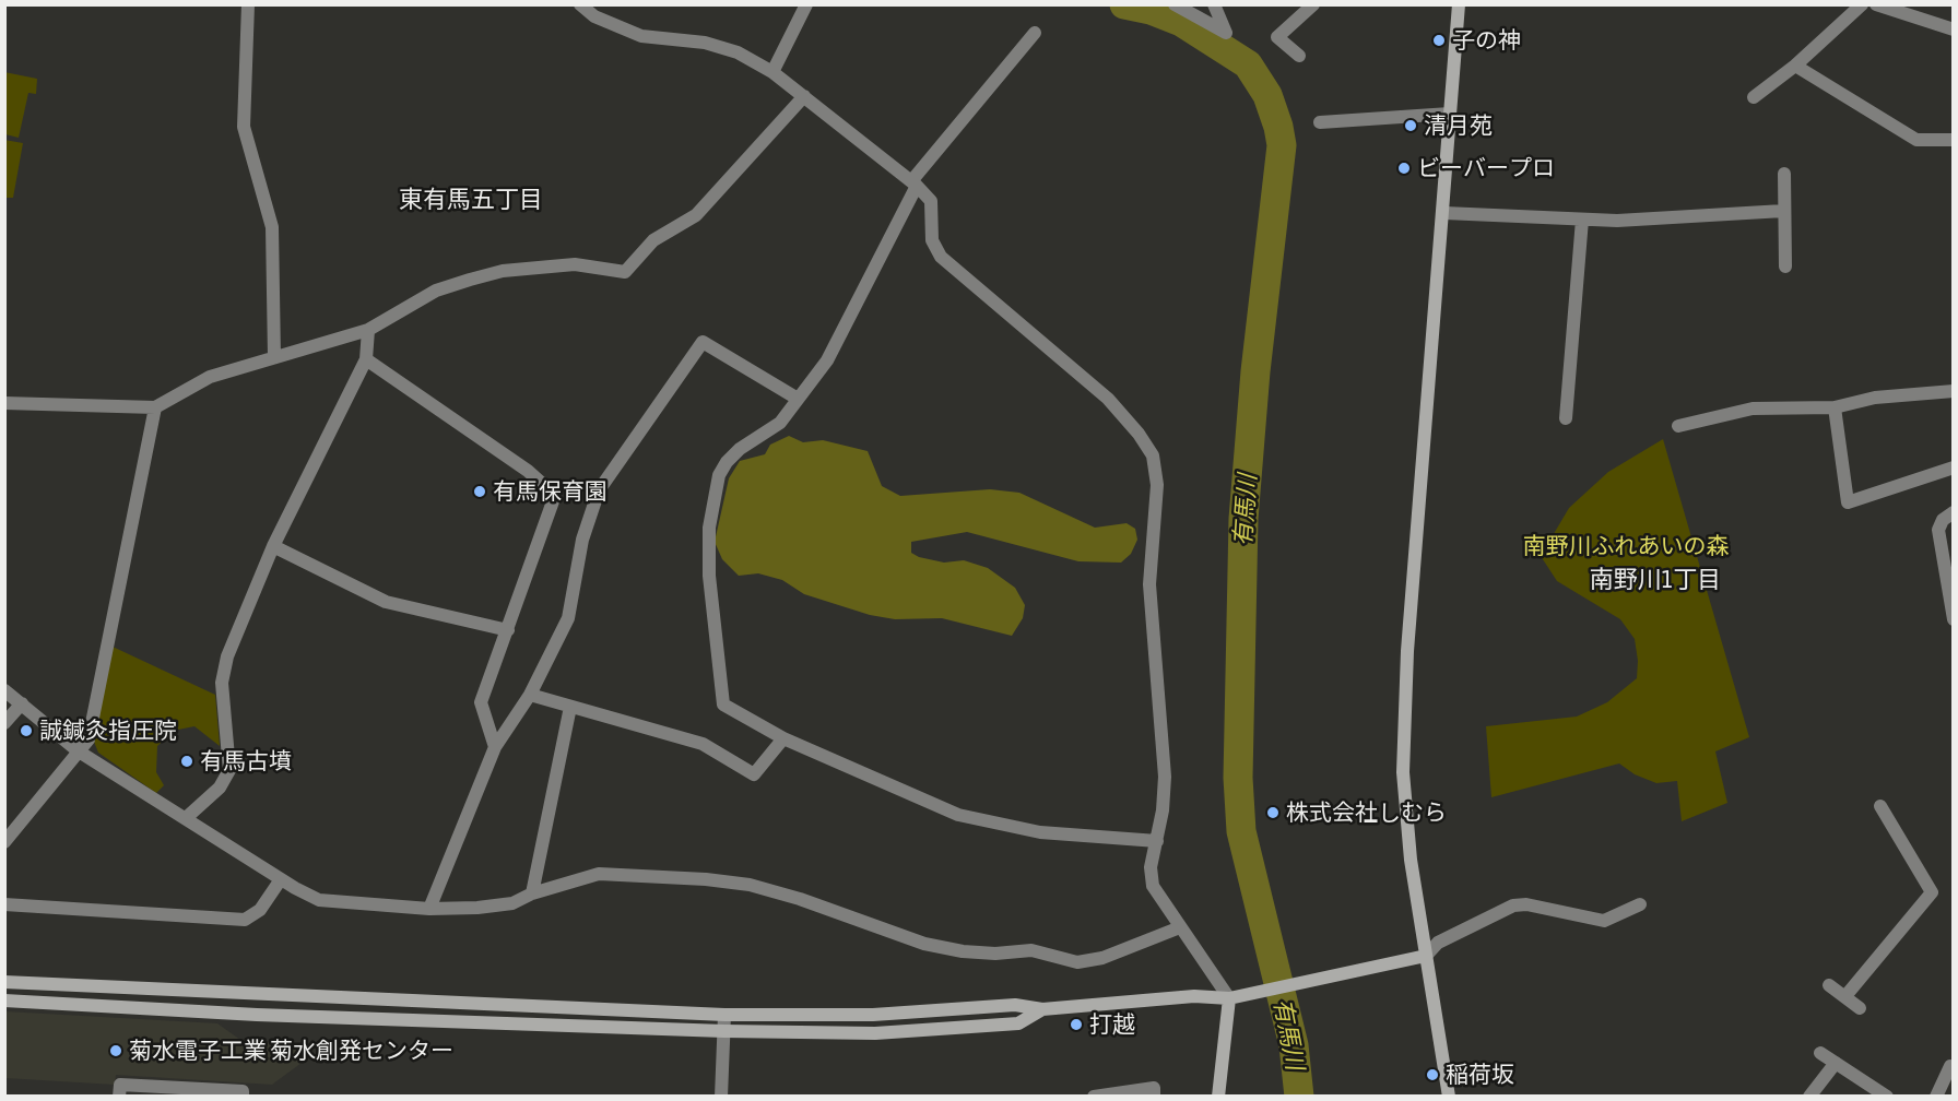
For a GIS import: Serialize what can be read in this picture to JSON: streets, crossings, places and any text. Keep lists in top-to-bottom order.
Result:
{
  "districts": ["東有馬五丁目", "南野川1丁目"],
  "water": ["有馬川"],
  "parks": ["南野川ふれあいの森"],
  "places": [
    "子の神",
    "清月苑",
    "ビーバープロ",
    "有馬保育園",
    "誠鍼灸指圧院",
    "有馬古墳",
    "株式会社しむら",
    "打越",
    "菊水電子工業 菊水創発センター",
    "稲荷坂"
  ]
}
